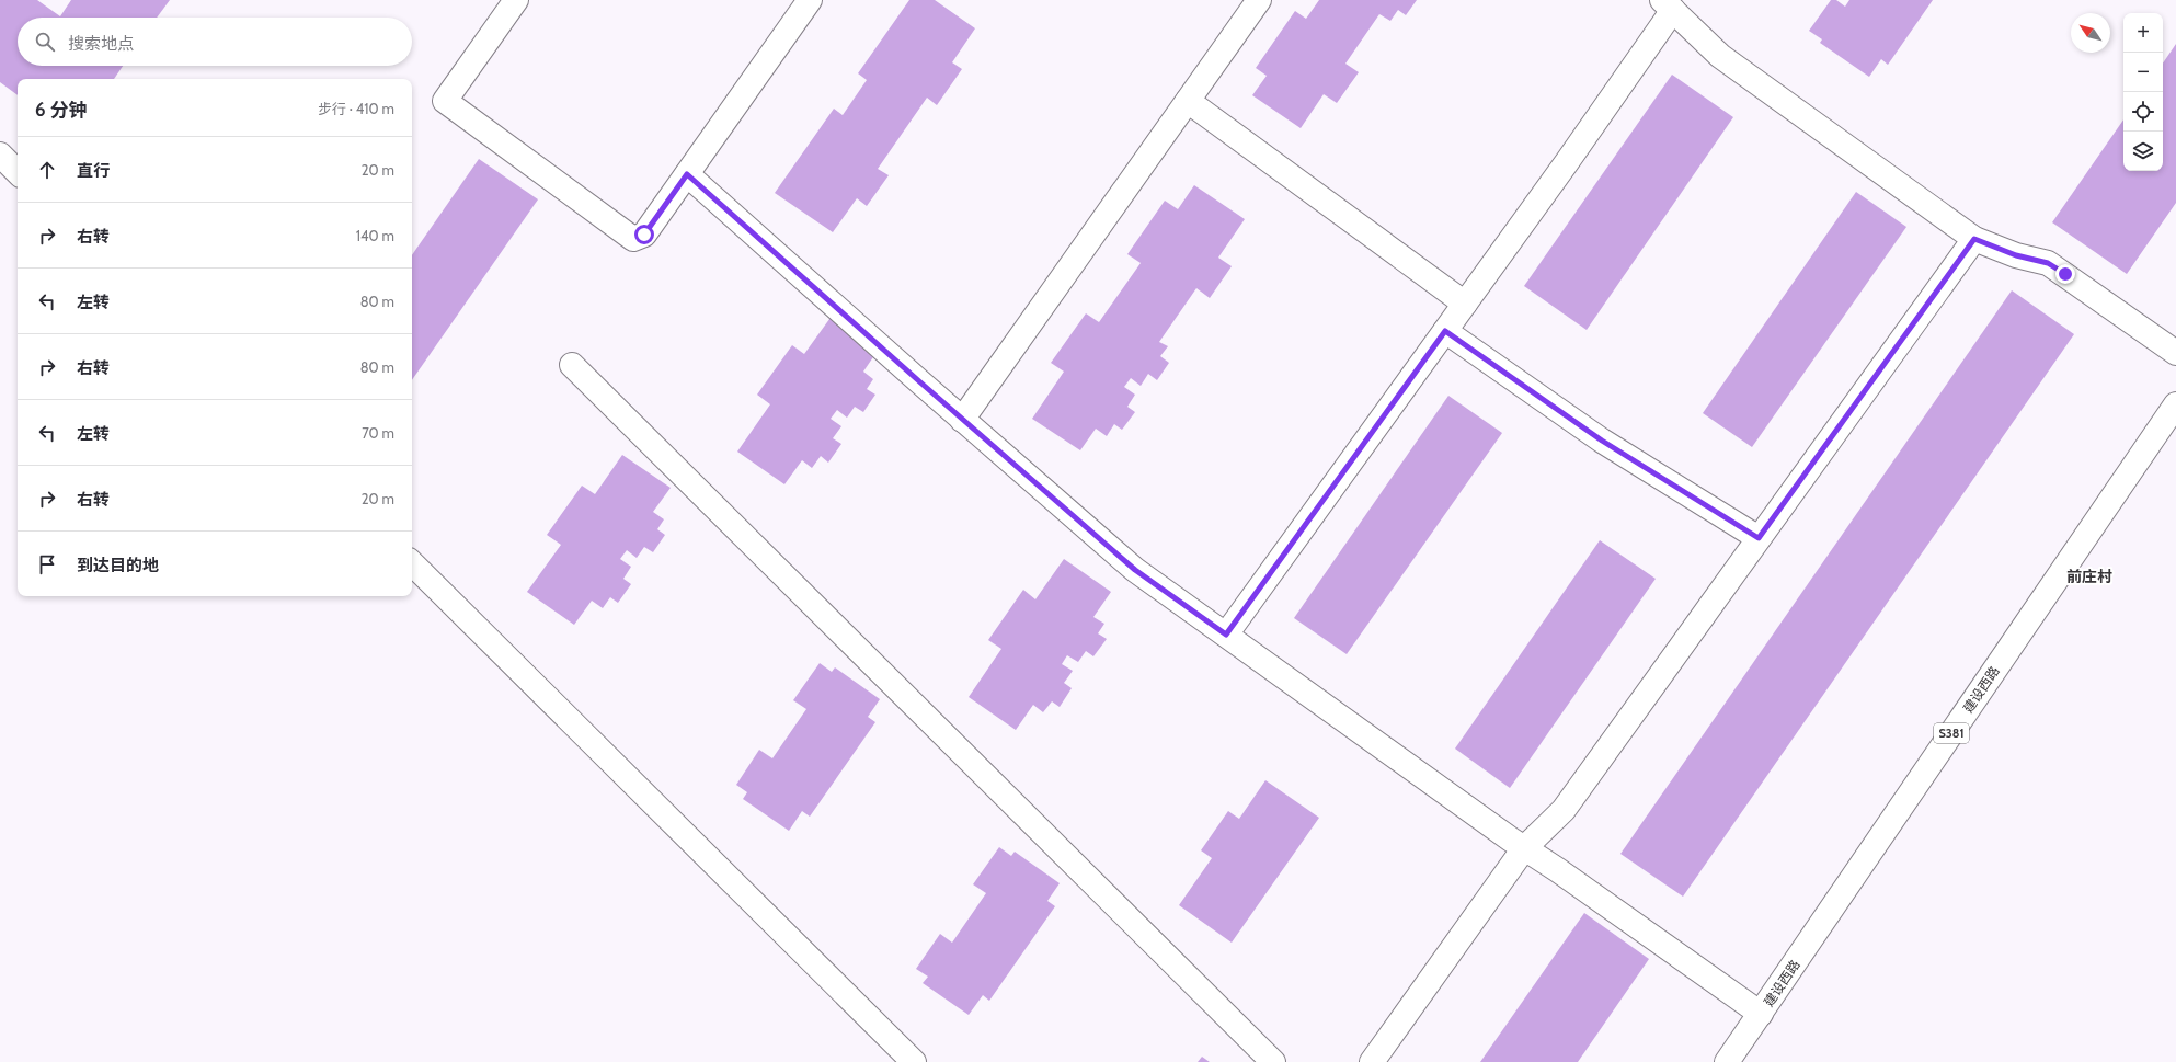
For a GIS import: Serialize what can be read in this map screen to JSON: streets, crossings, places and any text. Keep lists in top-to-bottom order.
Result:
{
  "streets": {
    "main road": ["建设西路", "S381"]
  },
  "districts": ["前庄村"],
  "north": "top left",
  "page": {
    "map_buttons": ["+", "−"],
    "search": "搜索地点",
    "heading": ["6 分钟", "步行 · 410 m"],
    "list": [
      ["直行", "20 m"],
      ["右转", "140 m"],
      ["左转", "80 m"],
      ["右转", "80 m"],
      ["左转", "70 m"],
      ["右转", "20 m"],
      "到达目的地"
    ]
  }
}
